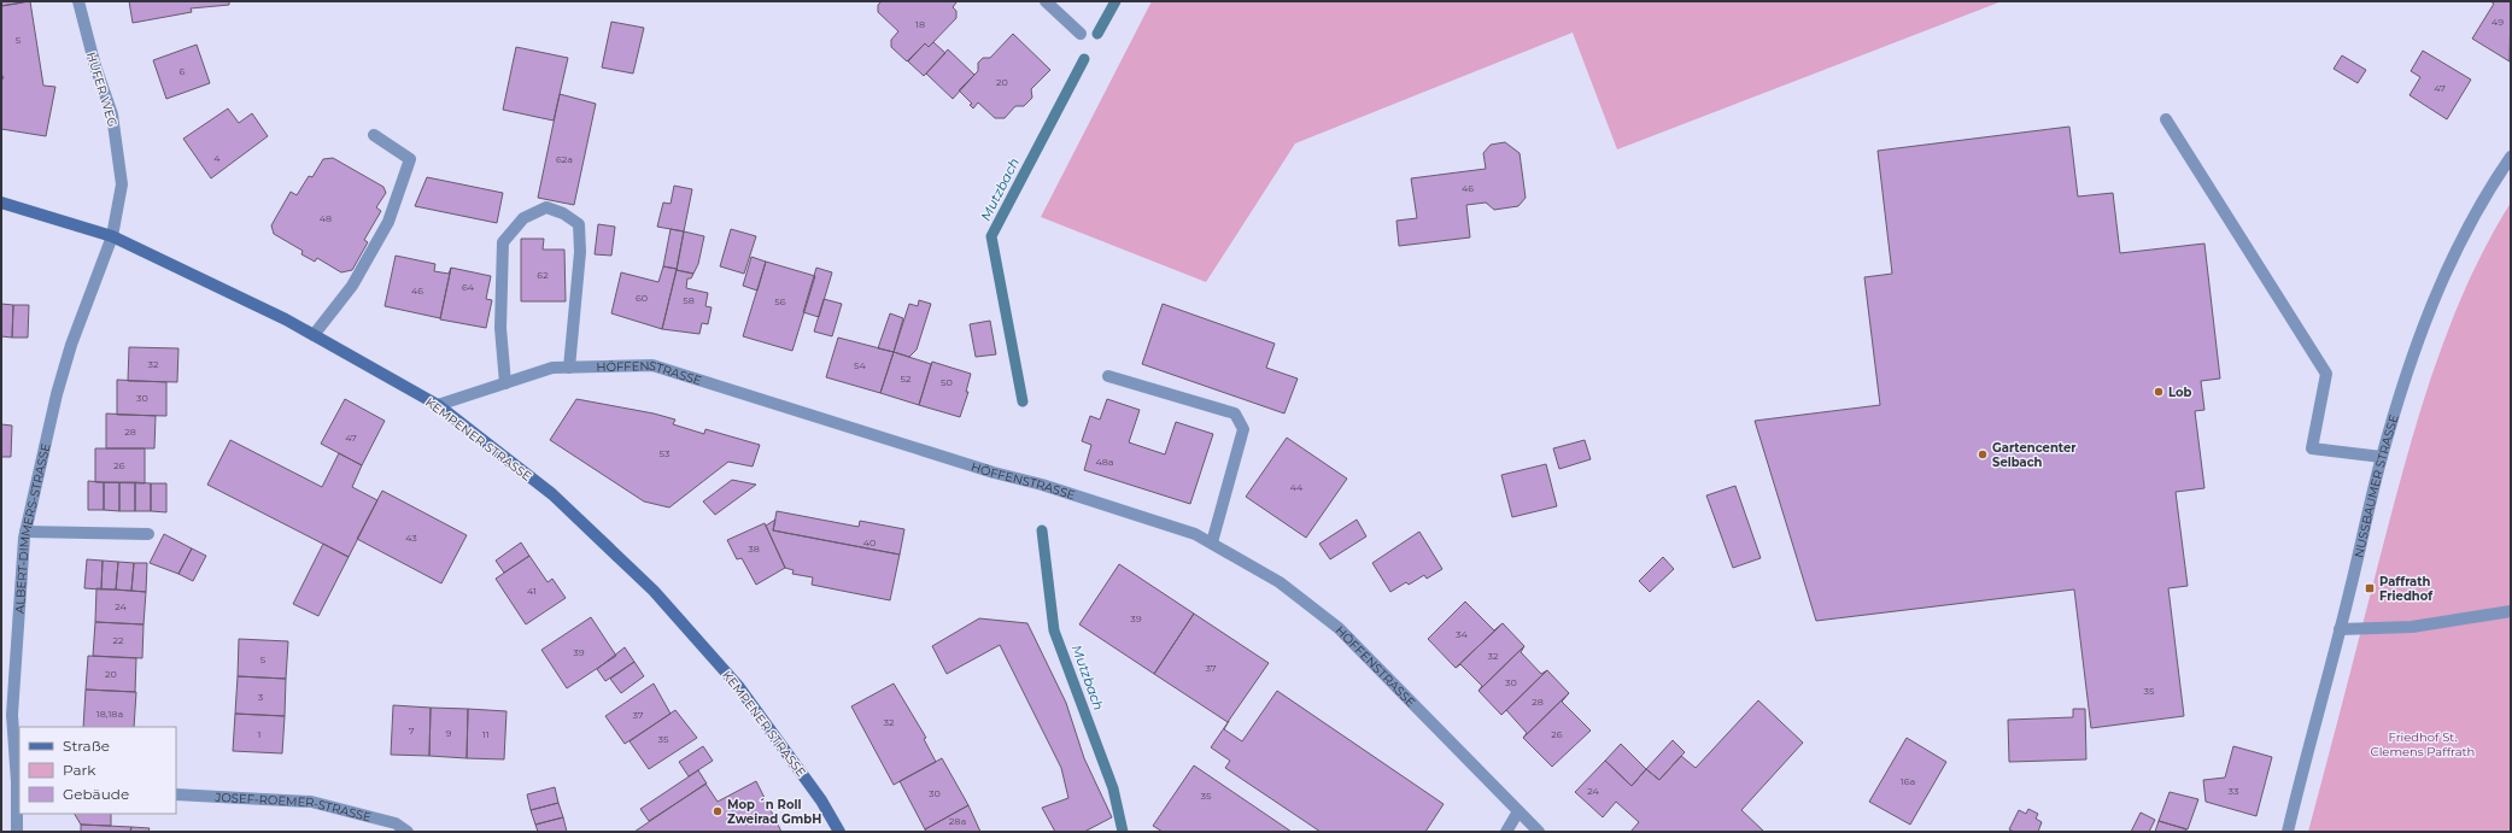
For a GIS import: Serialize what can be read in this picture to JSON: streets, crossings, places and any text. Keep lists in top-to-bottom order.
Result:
{
  "streets": {
    "main road": ["KEMPENER STRASSE"],
    "street": [
      "HUFER WEG",
      "HÖFFENSTRASSE",
      "NUSSBAUMER STRASSE",
      "ALBERT-DIMMERS-STRASSE",
      "JOSEF-ROEMER-STRASSE"
    ]
  },
  "crossings": [
    ["HUFER WEG", "KEMPENER STRASSE"],
    ["HUFER WEG", "ALBERT-DIMMERS-STRASSE"],
    ["HÖFFENSTRASSE", "KEMPENER STRASSE"],
    ["KEMPENER STRASSE", "ALBERT-DIMMERS-STRASSE"]
  ],
  "water": ["Mutzbach"],
  "parks": ["Friedhof St. Clemens Paffrath"],
  "places": {
    "other": ["Lob", "Gartencenter Selbach", "Mop ´n Roll Zweirad GmbH"],
    "transit": ["Paffrath Friedhof"]
  },
  "house_numbers": [
    "49",
    "18",
    "5",
    "6",
    "20",
    "47",
    "4",
    "62a",
    "46",
    "48",
    "62",
    "64",
    "46",
    "60",
    "58",
    "56",
    "32",
    "54",
    "52",
    "50",
    "30",
    "28",
    "47",
    "53",
    "48a",
    "26",
    "44",
    "43",
    "40",
    "38",
    "41",
    "24",
    "39",
    "34",
    "22",
    "39",
    "32",
    "5",
    "37",
    "20",
    "30",
    "35",
    "3",
    "28",
    "18,18a",
    "37",
    "32",
    "7",
    "9",
    "1",
    "11",
    "26",
    "35",
    "16a",
    "24",
    "33",
    "30",
    "35",
    "28a"
  ],
  "legend": ["Straße", "Park", "Gebäude"]
}
